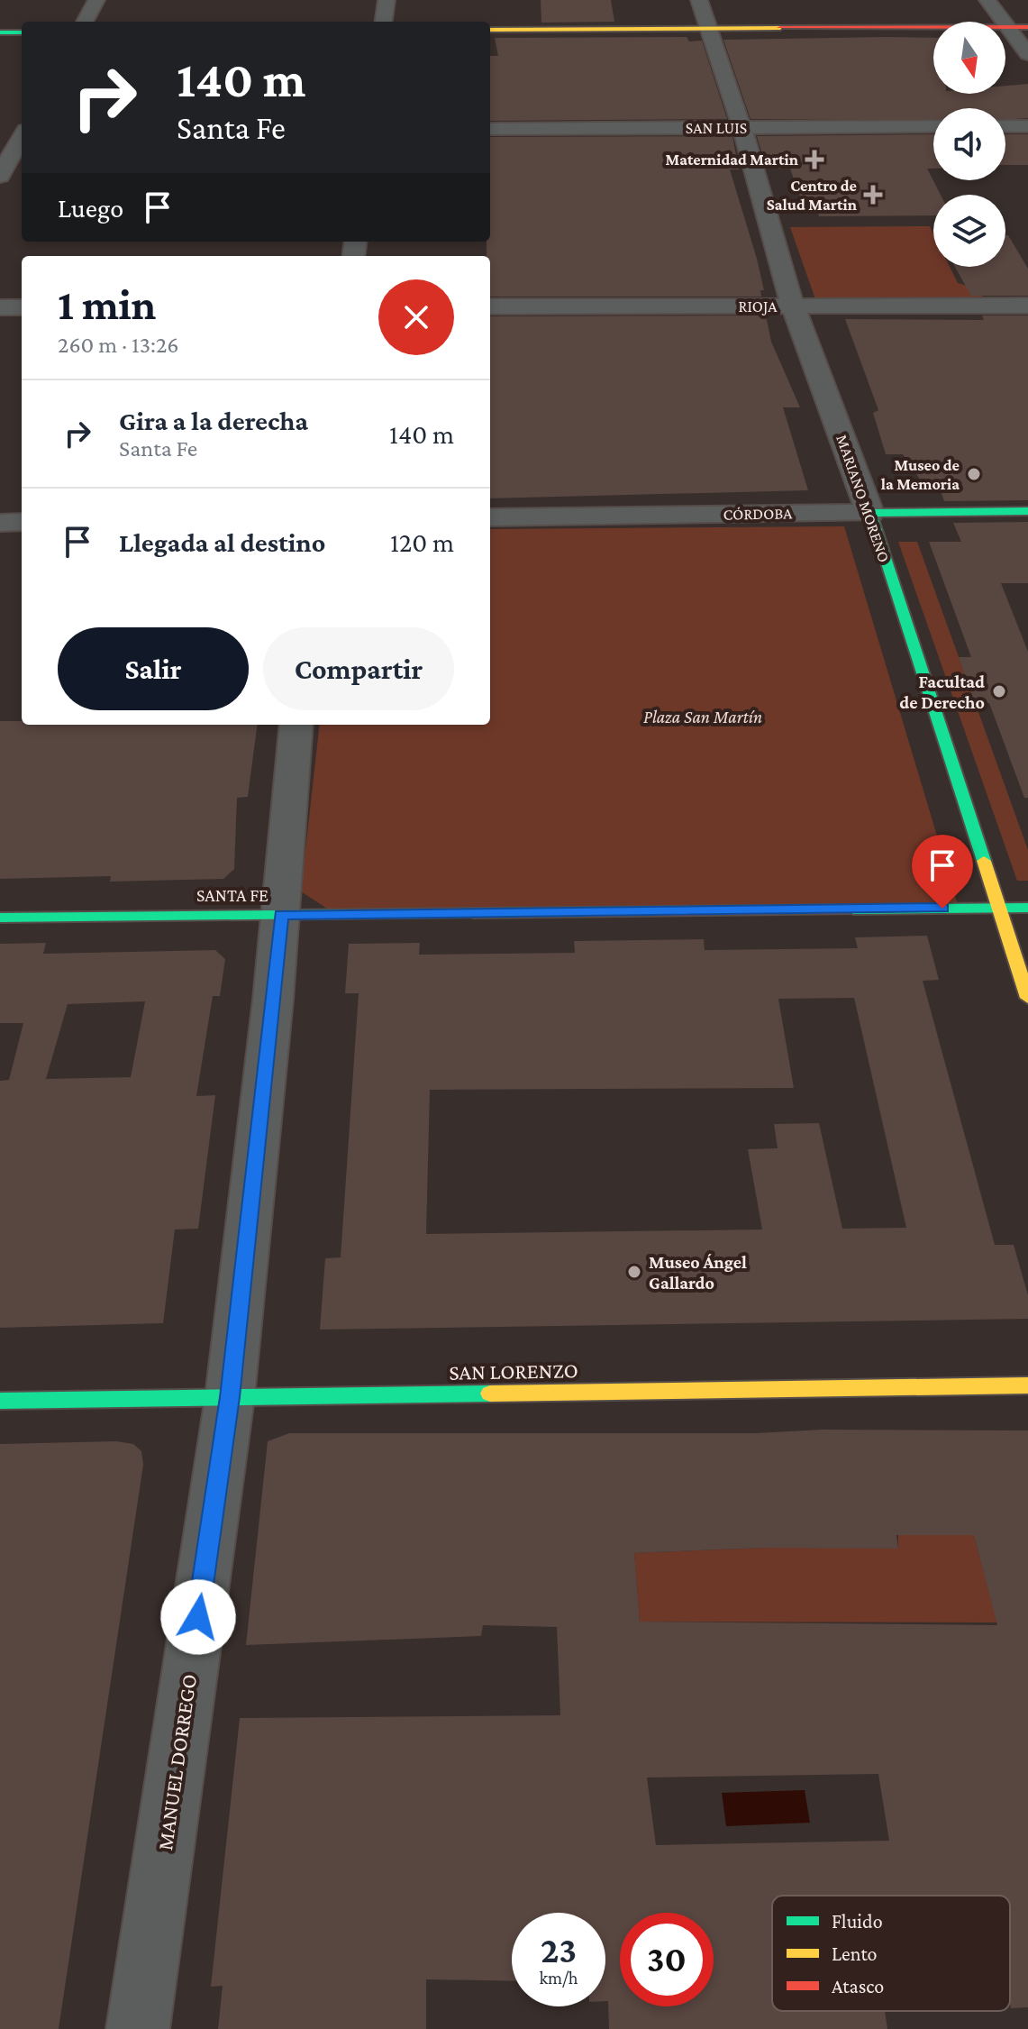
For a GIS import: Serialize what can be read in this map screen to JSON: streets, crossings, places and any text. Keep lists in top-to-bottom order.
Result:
{
  "streets": {
    "main road": [
      "MARIANO MORENO",
      "CÓRDOBA",
      "SANTA FE",
      "SAN LORENZO"
    ],
    "street": ["SAN LUIS", "RIOJA", "MANUEL DORREGO"]
  },
  "crossings": [
    ["SAN LUIS", "MARIANO MORENO"],
    ["RIOJA", "MARIANO MORENO"],
    ["MARIANO MORENO", "CÓRDOBA"],
    ["MARIANO MORENO", "SANTA FE"],
    ["SANTA FE", "MANUEL DORREGO"],
    ["SAN LORENZO", "MANUEL DORREGO"]
  ],
  "parks": ["Plaza San Martín"],
  "places": {
    "health": ["Maternidad Martin", "Centro de Salud Martin"],
    "other": ["Museo de la Memoria", "Facultad de Derecho", "Museo Ángel Gallardo"]
  },
  "legend": ["Fluido", "Lento", "Atasco"],
  "north": "bottom",
  "page": {
    "turn": ["140 m", "Santa Fe"],
    "then": "Luego",
    "heading": ["1 min", "260 m · 13:26"],
    "list": [
      {
        "name": "Gira a la derecha",
        "note": "Santa Fe",
        "value": "140 m"
      },
      {
        "name": "Llegada al destino",
        "value": "120 m"
      }
    ],
    "buttons": ["Salir", "Compartir"],
    "speed": "23 km/h",
    "limit": "30"
  }
}
